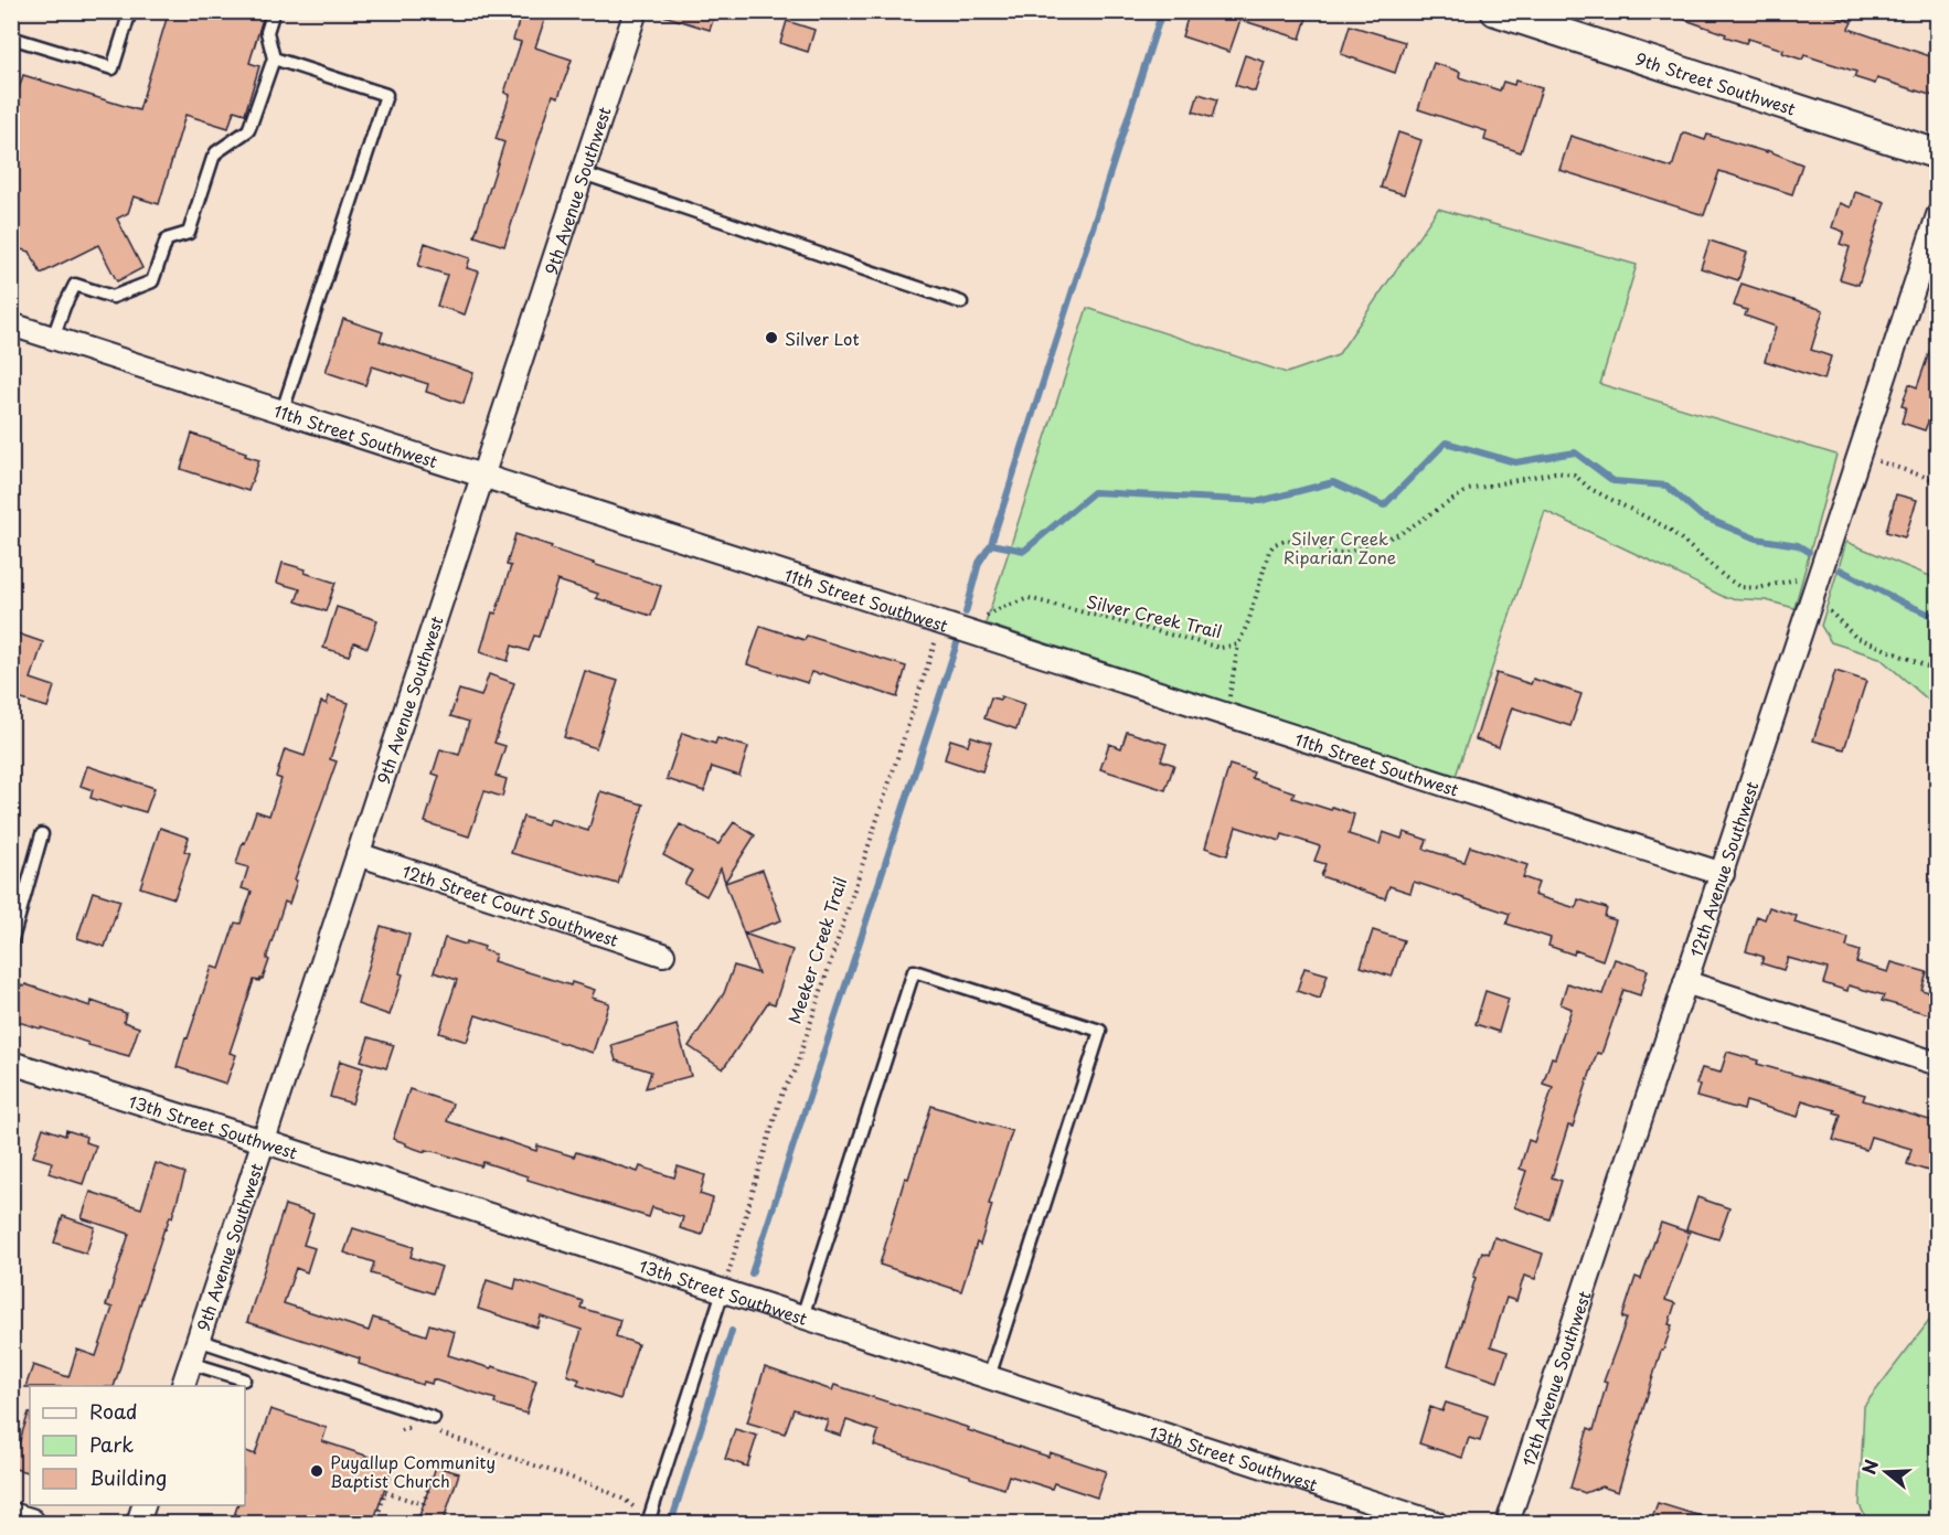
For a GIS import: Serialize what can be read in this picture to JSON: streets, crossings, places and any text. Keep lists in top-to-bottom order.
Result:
{
  "streets": {
    "street": [
      "9th Street Southwest",
      "9th Avenue Southwest",
      "11th Street Southwest",
      "12th Avenue Southwest",
      "12th Street Court Southwest",
      "13th Street Southwest"
    ],
    "path": ["Silver Creek Trail", "Meeker Creek Trail"]
  },
  "crossings": [
    ["9th Avenue Southwest", "11th Street Southwest"],
    ["9th Avenue Southwest", "12th Street Court Southwest"],
    ["9th Avenue Southwest", "13th Street Southwest"],
    ["11th Street Southwest", "12th Avenue Southwest"],
    ["Meeker Creek Trail", "13th Street Southwest"]
  ],
  "parks": ["Silver Creek Riparian Zone"],
  "places": ["Silver Lot", "Puyallup Community Baptist Church"],
  "legend": ["Road", "Park", "Building"],
  "north": "left"
}
